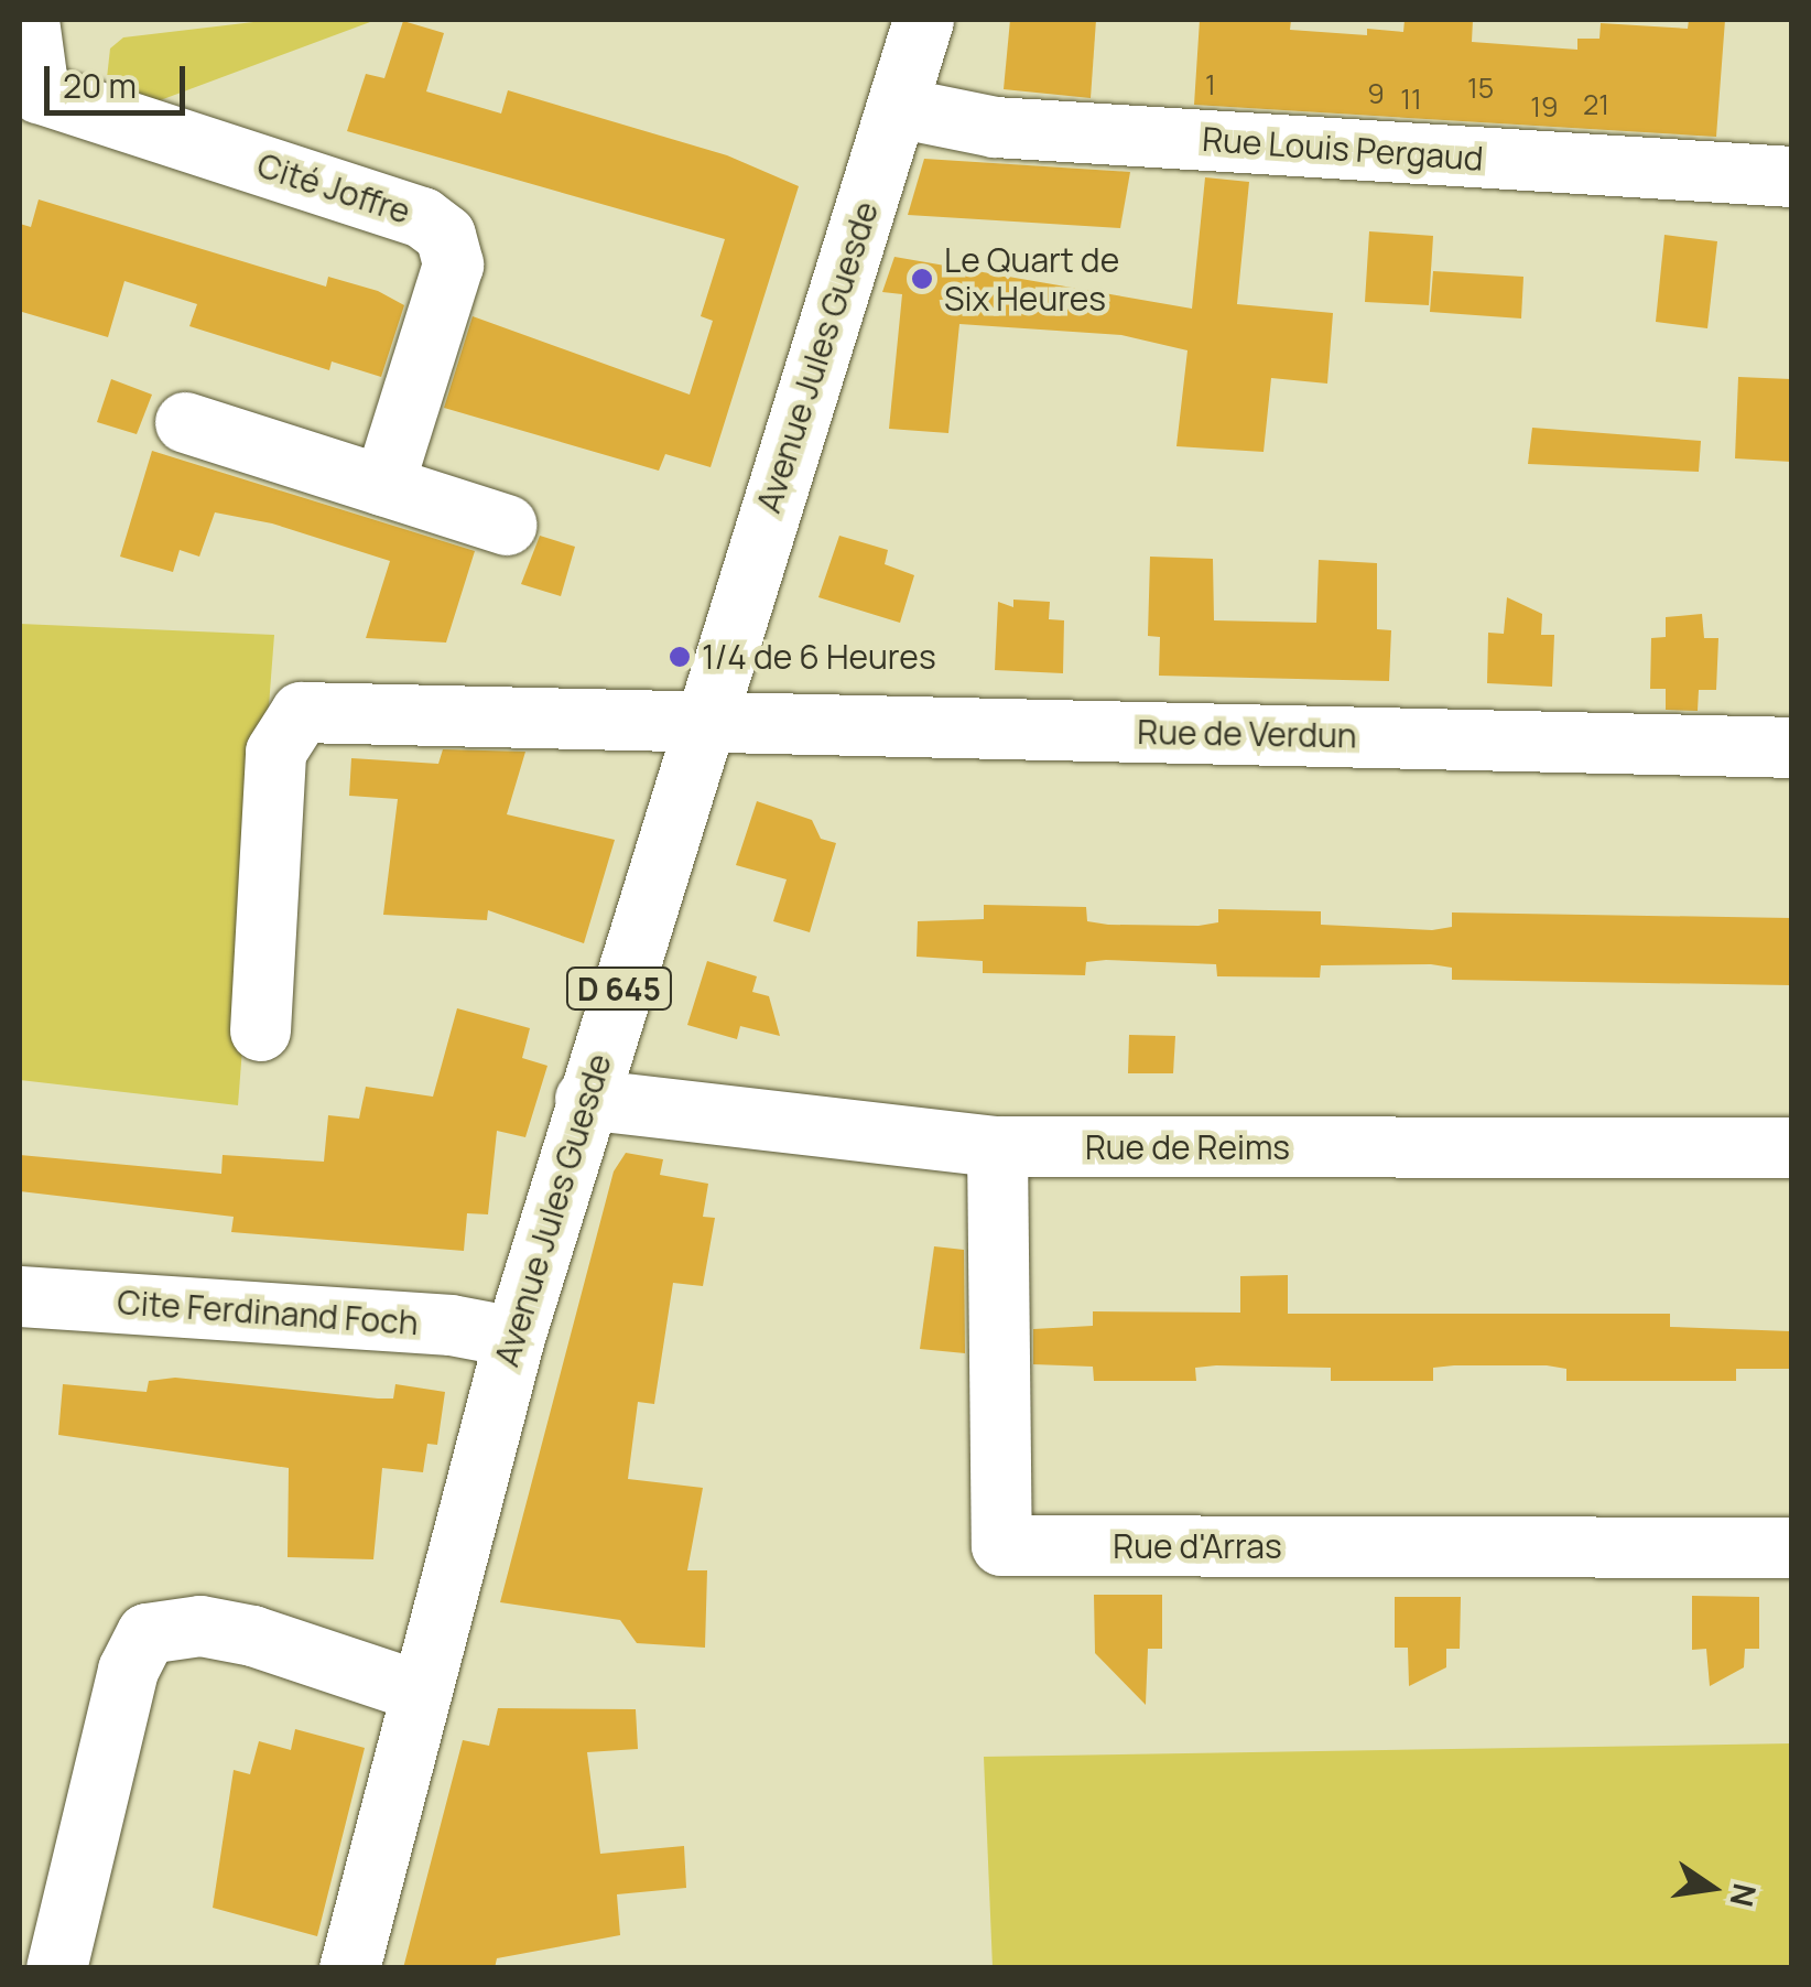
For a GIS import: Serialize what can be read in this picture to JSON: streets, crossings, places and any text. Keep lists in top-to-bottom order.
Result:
{
  "streets": {
    "street": [
      "Rue Louis Pergaud",
      "Cité Joffre",
      "Avenue Jules Guesde",
      "Rue de Verdun",
      "D 645",
      "Rue de Reims",
      "Cite Ferdinand Foch",
      "Rue d'Arras"
    ]
  },
  "crossings": [
    ["Rue Louis Pergaud", "Avenue Jules Guesde"],
    ["Avenue Jules Guesde", "Rue de Verdun"],
    ["Avenue Jules Guesde", "Rue de Reims"],
    ["Avenue Jules Guesde", "Cite Ferdinand Foch"],
    ["Rue de Reims", "Rue d'Arras"]
  ],
  "places": ["Le Quart de Six Heures", "1/4 de 6 Heures"],
  "house_numbers": [
    "1",
    "15",
    "9",
    "11",
    "21",
    "19"
  ],
  "scale_bar": "20 m",
  "north": "right"
}
